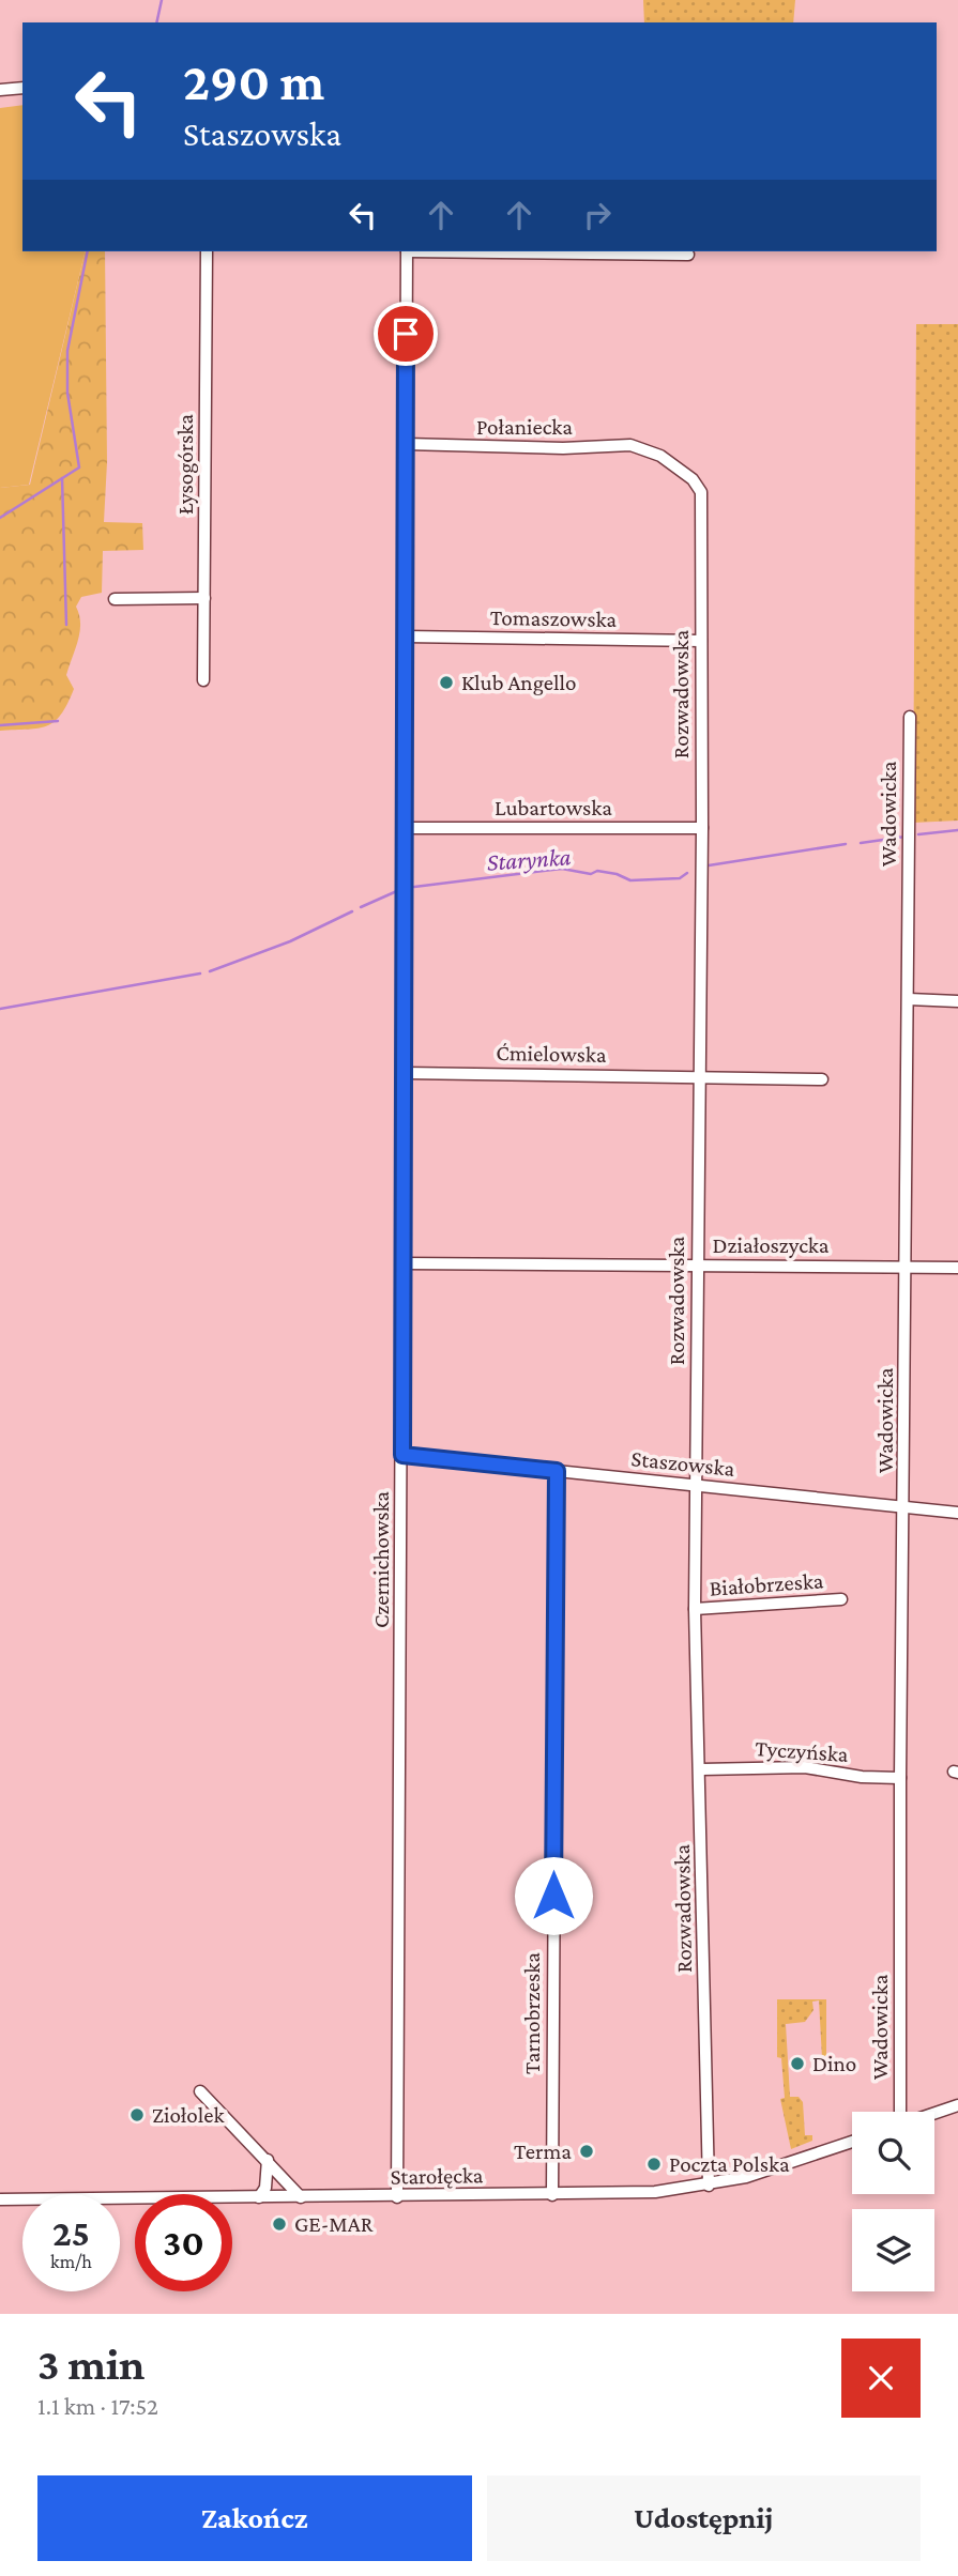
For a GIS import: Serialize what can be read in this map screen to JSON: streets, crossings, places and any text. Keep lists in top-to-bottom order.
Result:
{
  "streets": {
    "street": [
      "Połaniecka",
      "Łysogórska",
      "Tomaszowska",
      "Rozwadowska",
      "Lubartowska",
      "Wadowicka",
      "Ćmielowska",
      "Działoszycka",
      "Staszowska",
      "Czernichowska",
      "Białobrzeska",
      "Tyczyńska",
      "Tarnobrzeska",
      "Starołęcka"
    ]
  },
  "crossings": [
    ["Połaniecka", "Rozwadowska"],
    ["Połaniecka", "Czernichowska"],
    ["Tomaszowska", "Rozwadowska"],
    ["Tomaszowska", "Czernichowska"],
    ["Rozwadowska", "Lubartowska"],
    ["Rozwadowska", "Ćmielowska"],
    ["Rozwadowska", "Działoszycka"],
    ["Rozwadowska", "Staszowska"],
    ["Rozwadowska", "Białobrzeska"],
    ["Rozwadowska", "Tyczyńska"],
    ["Rozwadowska", "Starołęcka"],
    ["Lubartowska", "Czernichowska"],
    ["Wadowicka", "Działoszycka"],
    ["Wadowicka", "Staszowska"],
    ["Wadowicka", "Tyczyńska"],
    ["Ćmielowska", "Czernichowska"],
    ["Działoszycka", "Czernichowska"],
    ["Staszowska", "Czernichowska"],
    ["Staszowska", "Tarnobrzeska"],
    ["Czernichowska", "Starołęcka"],
    ["Tarnobrzeska", "Starołęcka"]
  ],
  "water": ["Starynka"],
  "places": [
    "Klub Angello",
    "Dino",
    "Ziołolek",
    "Terma",
    "Poczta Polska",
    "GE-MAR"
  ],
  "page": {
    "turn": ["290 m", "Staszowska"],
    "speed": "25 km/h",
    "limit": "30",
    "heading": ["3 min", "1.1 km · 17:52"],
    "buttons": ["Zakończ", "Udostępnij"]
  }
}
